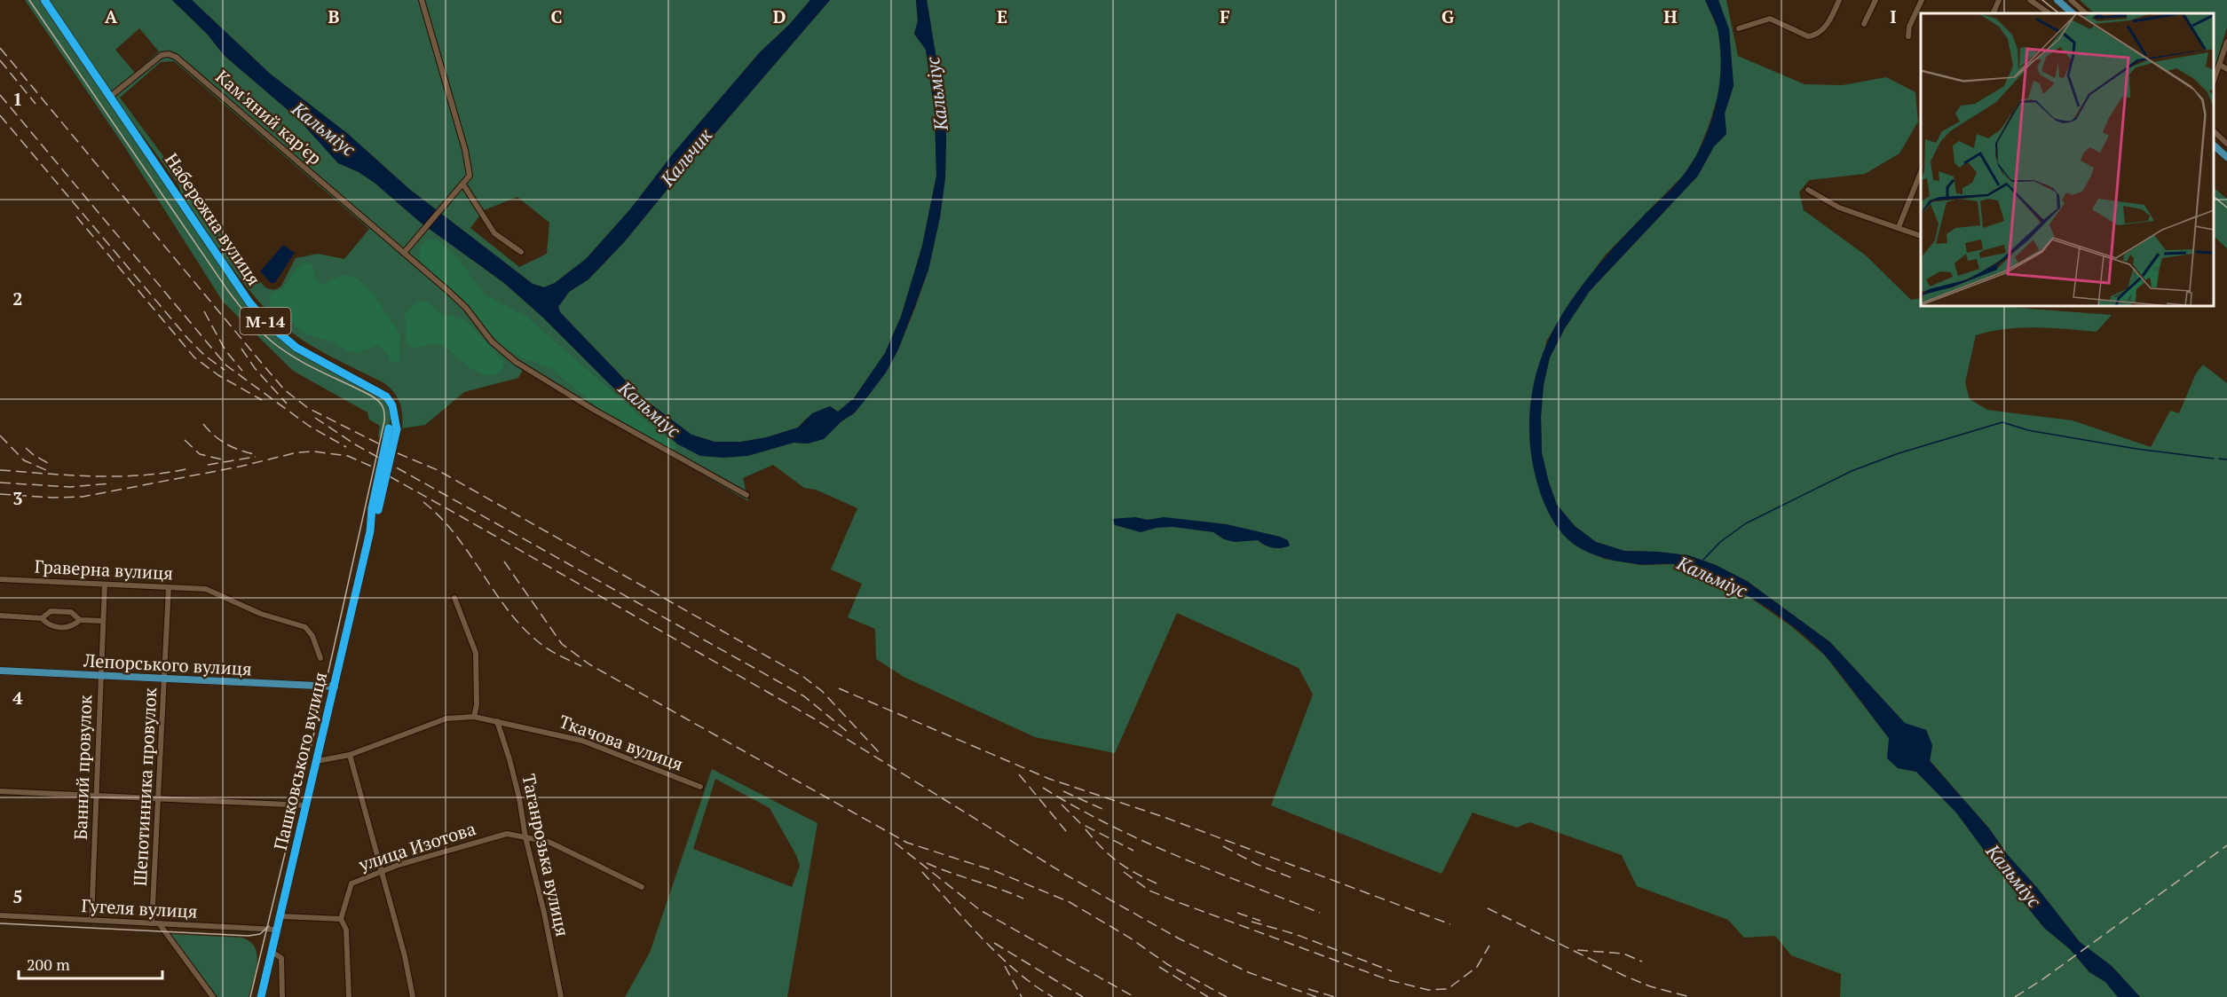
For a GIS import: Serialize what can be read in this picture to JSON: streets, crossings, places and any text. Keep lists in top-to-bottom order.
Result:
{
  "streets": {
    "highway": ["Набережна вулиця", "М-14", "Пашковського вулиця"],
    "main road": ["Лепорського вулиця"],
    "street": [
      "Кам'яний кар'єр",
      "Граверна вулиця",
      "Ткачова вулиця",
      "Банний провулок",
      "Шепотинника провулок",
      "улица Изотова",
      "Таганрозька вулиця",
      "Гугеля вулиця"
    ]
  },
  "crossings": [
    ["Кам'яний кар'єр", "Набережна вулиця"],
    ["Набережна вулиця", "Пашковського вулиця"],
    ["Граверна вулиця", "Банний провулок"],
    ["Граверна вулиця", "Шепотинника провулок"],
    ["Лепорського вулиця", "Пашковського вулиця"],
    ["Лепорського вулиця", "Банний провулок"],
    ["Лепорського вулиця", "Шепотинника провулок"],
    ["Ткачова вулиця", "Пашковського вулиця"],
    ["Ткачова вулиця", "Таганрозька вулиця"],
    ["Пашковського вулиця", "Гугеля вулиця"],
    ["Банний провулок", "Гугеля вулиця"],
    ["Шепотинника провулок", "Гугеля вулиця"],
    ["улица Изотова", "Таганрозька вулиця"]
  ],
  "water": ["Кальміус", "Кальчик"],
  "scale_bar": "200 m",
  "grid": {
    "columns": [
      "A",
      "B",
      "C",
      "D",
      "E",
      "F",
      "G",
      "H",
      "I"
    ],
    "rows": [
      "1",
      "2",
      "3",
      "4",
      "5"
    ]
  }
}
